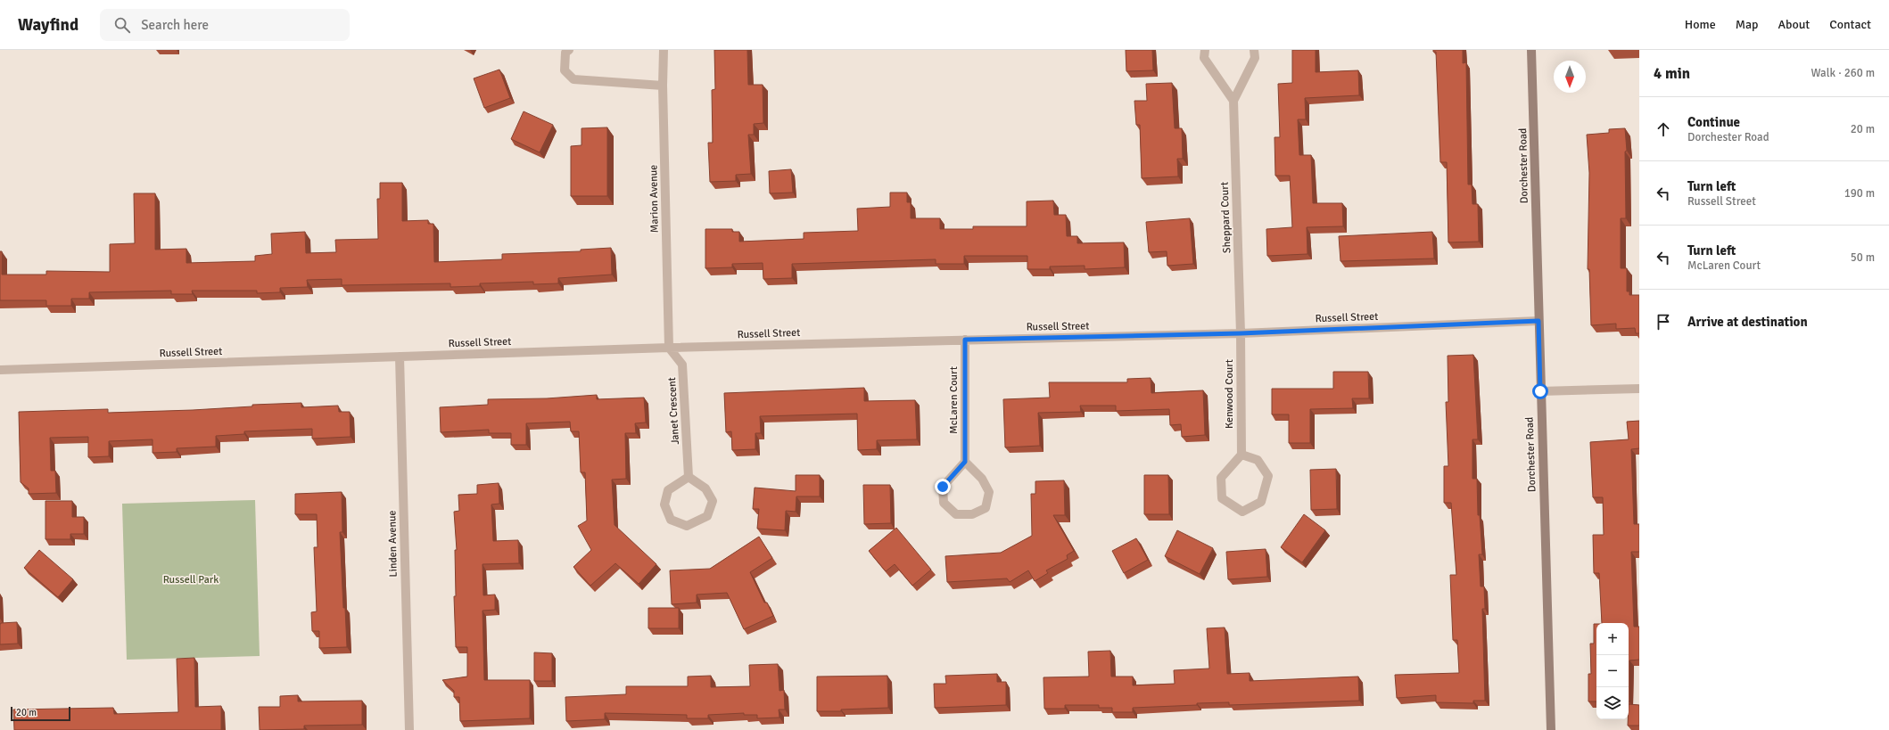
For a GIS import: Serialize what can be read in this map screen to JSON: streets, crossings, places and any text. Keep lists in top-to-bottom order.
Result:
{
  "streets": {
    "main road": ["Dorchester Road"],
    "street": [
      "Marion Avenue",
      "Sheppard Court",
      "Russell Street",
      "Kenwood Court",
      "McLaren Court",
      "Janet Crescent",
      "Linden Avenue"
    ]
  },
  "crossings": [
    ["Dorchester Road", "Russell Street"],
    ["Marion Avenue", "Russell Street"],
    ["Marion Avenue", "Janet Crescent"],
    ["Sheppard Court", "Russell Street"],
    ["Sheppard Court", "Kenwood Court"],
    ["Russell Street", "Kenwood Court"],
    ["Russell Street", "McLaren Court"],
    ["Russell Street", "Janet Crescent"],
    ["Russell Street", "Linden Avenue"]
  ],
  "parks": ["Russell Park"],
  "scale_bar": "20 m",
  "north": "bottom",
  "page": {
    "header": "Wayfind",
    "search": "Search here",
    "nav": [
      "Home",
      "Map",
      "About",
      "Contact"
    ],
    "heading": ["4 min", "Walk · 260 m"],
    "list": [
      ["Continue", "Dorchester Road", "20 m"],
      ["Turn left", "Russell Street", "190 m"],
      ["Turn left", "McLaren Court", "50 m"],
      "Arrive at destination"
    ],
    "map_buttons": ["+", "−"],
    "scale": "20 m"
  }
}
